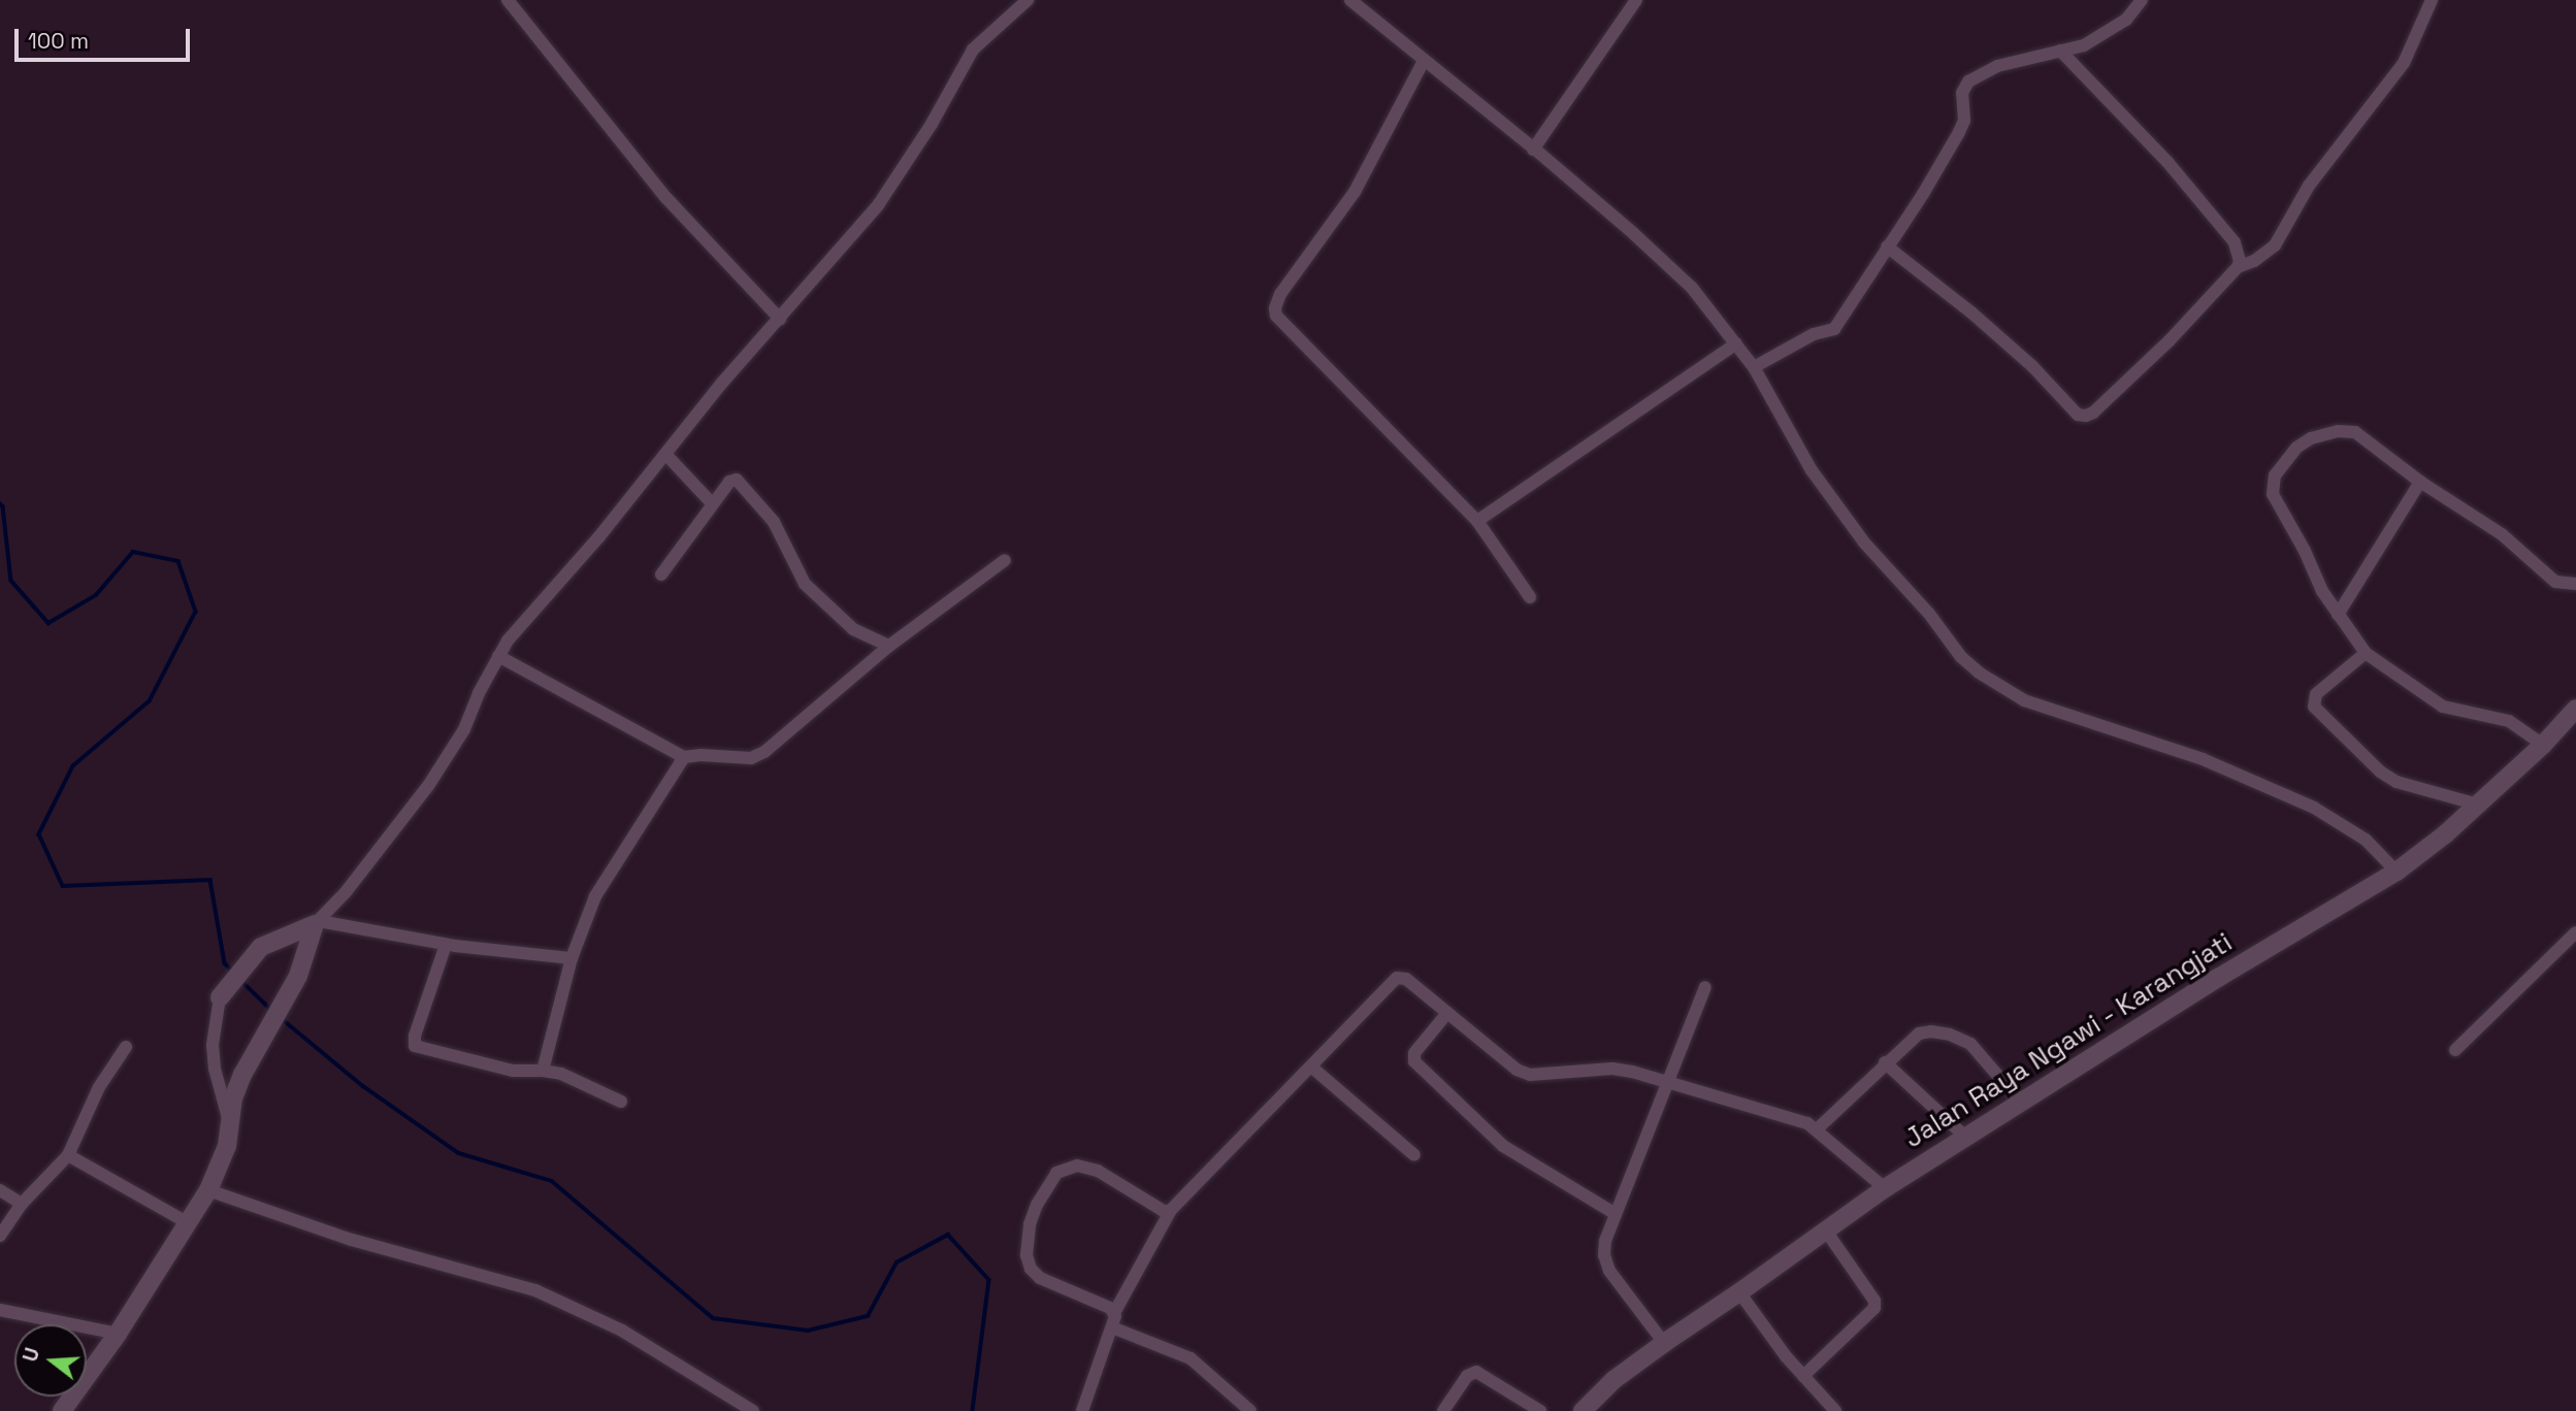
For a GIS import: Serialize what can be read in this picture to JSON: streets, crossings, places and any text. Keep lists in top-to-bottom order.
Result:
{
  "streets": {
    "street": ["Jalan Raya Ngawi - Karangjati"]
  },
  "scale_bar": "100 m",
  "north": "left"
}
